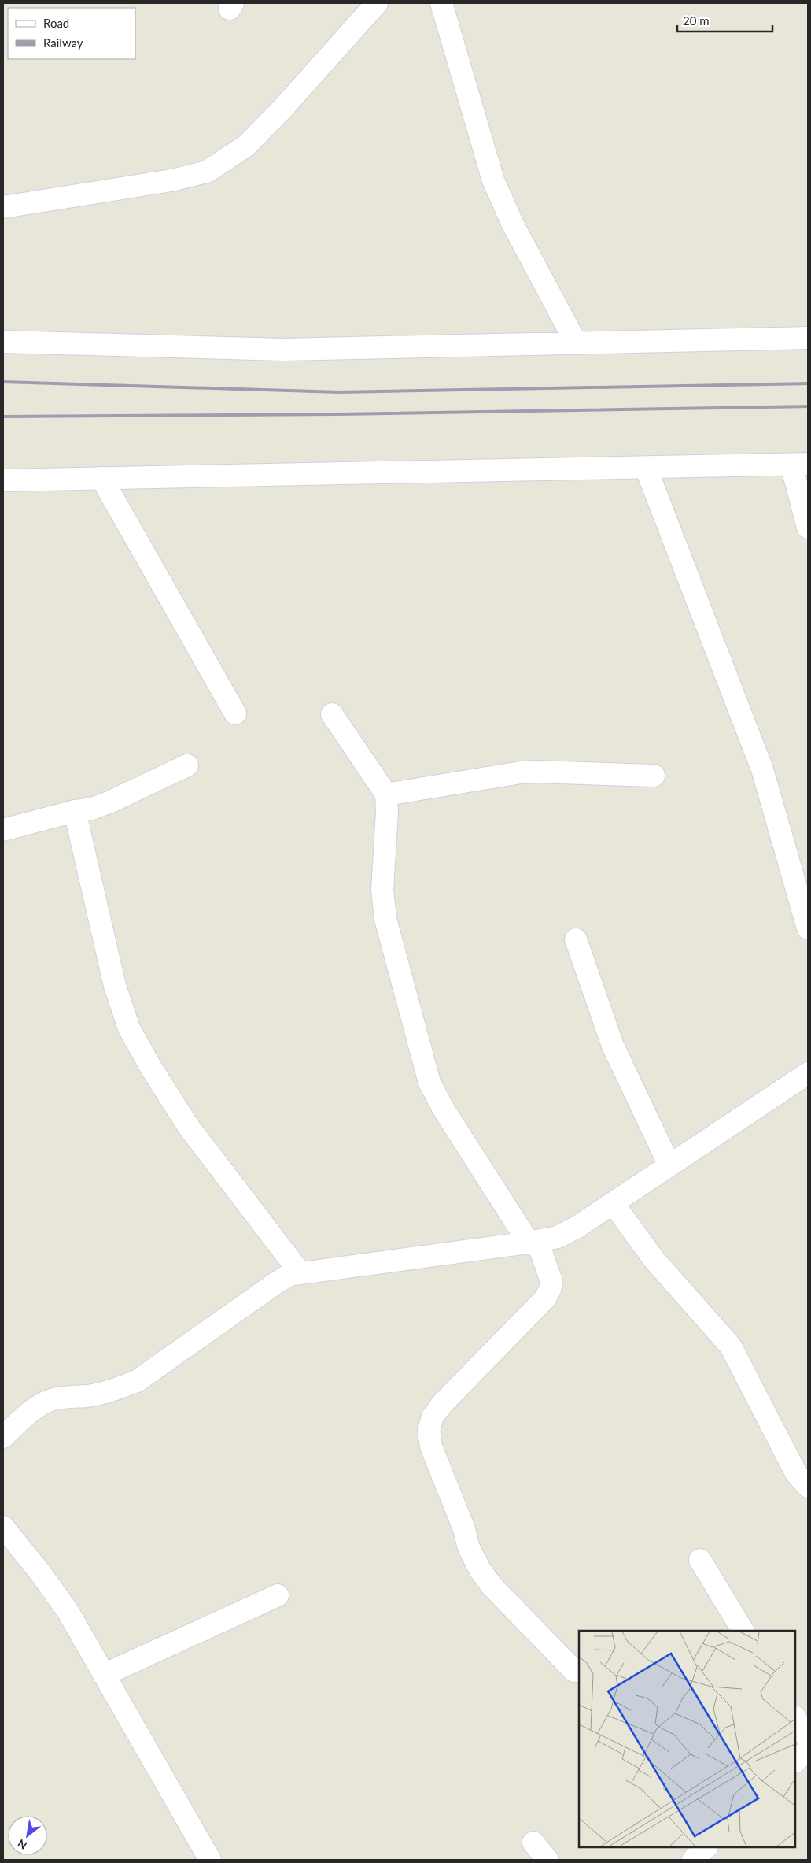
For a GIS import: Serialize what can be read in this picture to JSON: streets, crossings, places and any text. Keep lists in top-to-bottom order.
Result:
{
  "legend": ["Road", "Railway"],
  "scale_bar": "20 m",
  "north": "bottom left"
}
